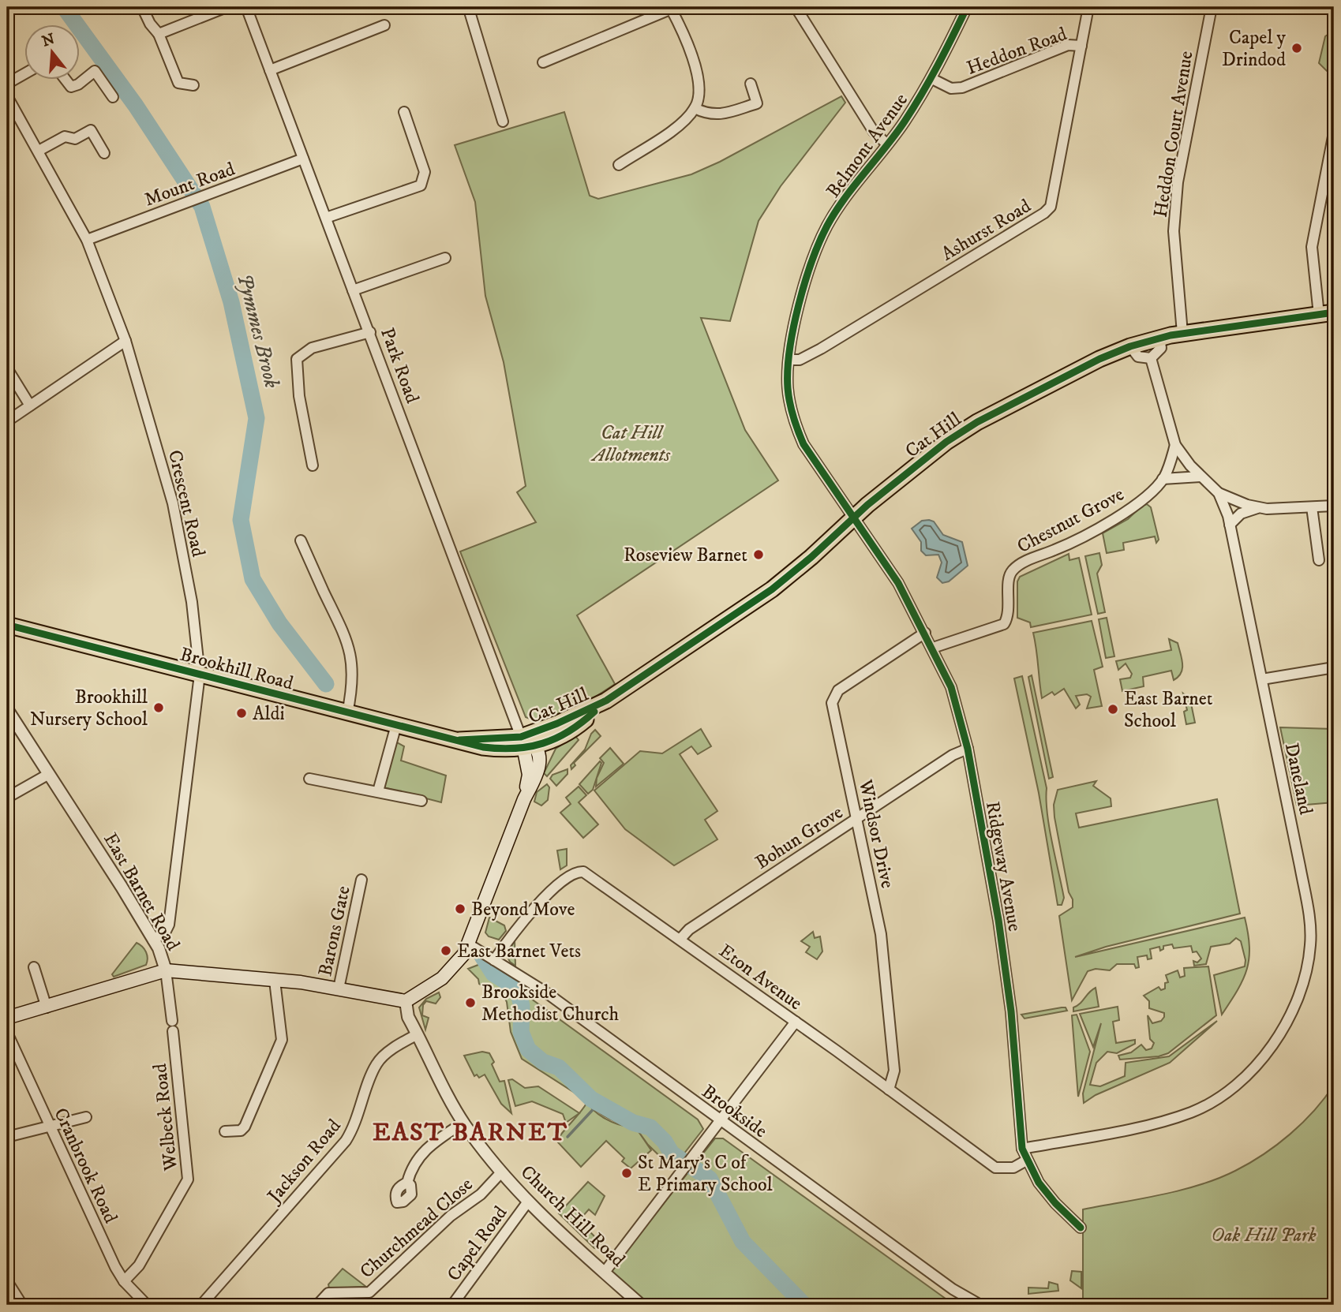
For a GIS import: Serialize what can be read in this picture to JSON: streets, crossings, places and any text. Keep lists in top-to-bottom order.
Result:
{
  "streets": {
    "main road": ["Cat Hill", "Brookhill Road", "East Barnet Road"],
    "street": [
      "Heddon Road",
      "Heddon Court Avenue",
      "Belmont Avenue",
      "Mount Road",
      "Ashurst Road",
      "Park Road",
      "Crescent Road",
      "Chestnut Grove",
      "Daneland",
      "Windsor Drive",
      "Bohun Grove",
      "Ridgeway Avenue",
      "Barons Gate",
      "Eton Avenue",
      "Brookside",
      "Welbeck Road",
      "Jackson Road",
      "Cranbrook Road",
      "Church Hill Road",
      "Churchmead Close",
      "Capel Road"
    ]
  },
  "crossings": [
    ["Heddon Road", "Belmont Avenue"],
    ["Heddon Road", "Ashurst Road"],
    ["Heddon Court Avenue", "Cat Hill"],
    ["Belmont Avenue", "Ashurst Road"],
    ["Belmont Avenue", "Cat Hill"],
    ["Belmont Avenue", "Ridgeway Avenue"],
    ["Mount Road", "Park Road"],
    ["Mount Road", "Crescent Road"],
    ["Park Road", "Cat Hill"],
    ["Park Road", "Brookhill Road"],
    ["Cat Hill", "Brookhill Road"],
    ["Cat Hill", "Ridgeway Avenue"],
    ["Cat Hill", "East Barnet Road"],
    ["Cat Hill", "Eton Avenue"],
    ["Cat Hill", "Brookside"],
    ["Crescent Road", "Brookhill Road"],
    ["Crescent Road", "East Barnet Road"],
    ["Chestnut Grove", "Ridgeway Avenue"],
    ["Daneland", "Ridgeway Avenue"],
    ["Windsor Drive", "Bohun Grove"],
    ["Windsor Drive", "Ridgeway Avenue"],
    ["Windsor Drive", "Eton Avenue"],
    ["Bohun Grove", "Ridgeway Avenue"],
    ["Bohun Grove", "Eton Avenue"],
    ["Ridgeway Avenue", "Eton Avenue"],
    ["East Barnet Road", "Barons Gate"],
    ["East Barnet Road", "Welbeck Road"],
    ["Eton Avenue", "Brookside"],
    ["Welbeck Road", "Cranbrook Road"],
    ["Jackson Road", "Church Hill Road"],
    ["Church Hill Road", "Churchmead Close"],
    ["Church Hill Road", "Capel Road"]
  ],
  "districts": ["EAST BARNET"],
  "water": ["Pymmes Brook"],
  "parks": ["Cat Hill Allotments", "Oak Hill Park"],
  "places": [
    "Capel y Drindod",
    "Roseview Barnet",
    "Brookhill Nursery School",
    "East Barnet School",
    "Aldi",
    "Beyond Move",
    "East Barnet Vets",
    "Brookside Methodist Church",
    "St Mary's C of E Primary School"
  ],
  "north": "top"
}
